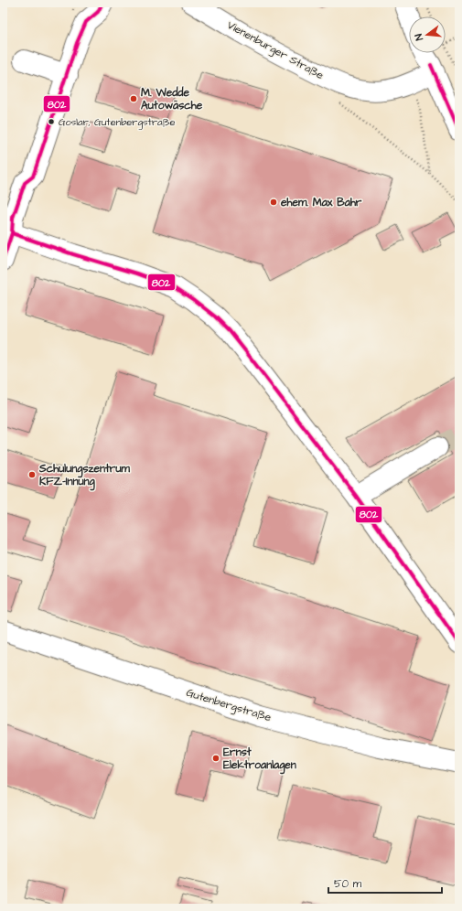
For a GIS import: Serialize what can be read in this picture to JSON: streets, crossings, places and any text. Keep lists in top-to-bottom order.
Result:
{
  "streets": {
    "street": ["Vienenburger Straße", "Gutenbergstraße"]
  },
  "places": [
    "M. Wedde Autowäsche",
    "Goslar, Gutenbergstraße",
    "ehem. Max Bahr",
    "Schulungszentrum KFZ-Innung",
    "Ernst Elektroanlagen"
  ],
  "lines": ["transit line 802"],
  "scale_bar": "50 m",
  "north": "left"
}
